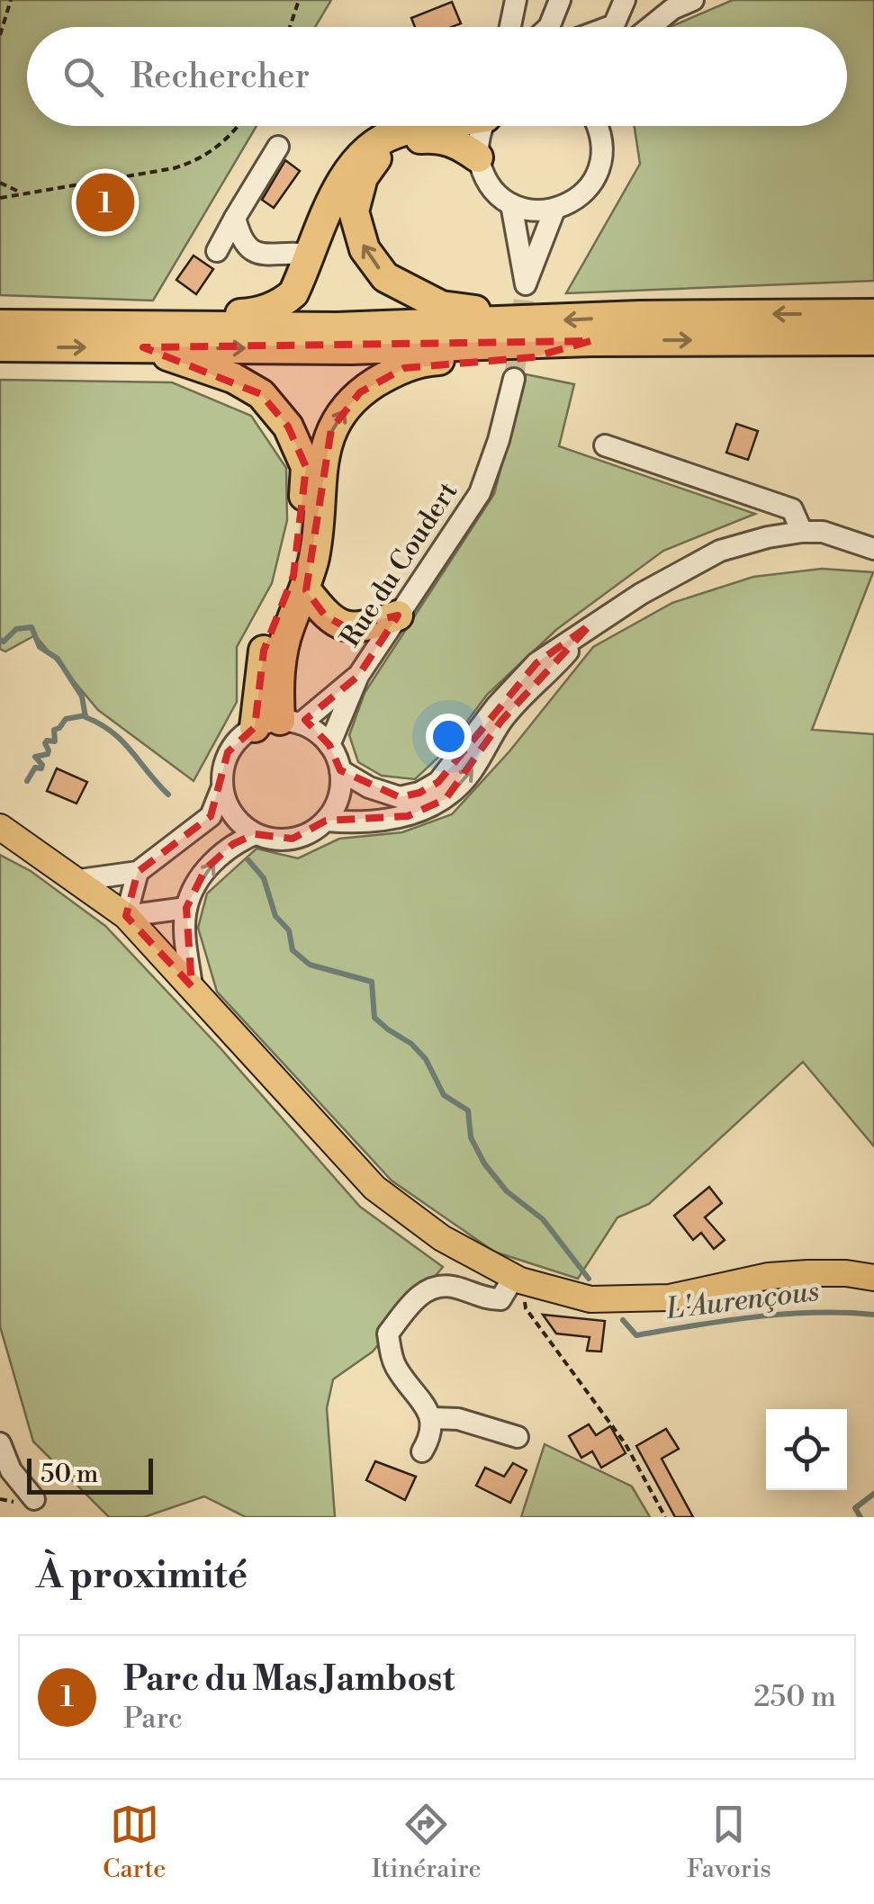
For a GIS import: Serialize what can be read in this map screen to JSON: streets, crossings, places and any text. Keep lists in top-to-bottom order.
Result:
{
  "streets": {
    "street": ["Rue du Coudert"]
  },
  "water": ["L'Aurençous"],
  "scale_bar": "50 m",
  "page": {
    "search": "Rechercher",
    "pins": "1",
    "scale": "50 m",
    "heading": "À proximité",
    "list": [
      {
        "mark": "1",
        "name": "Parc du Mas Jambost",
        "note": "Parc",
        "value": "250 m"
      }
    ],
    "nav": ["Carte", "Itinéraire", "Favoris"]
  }
}
